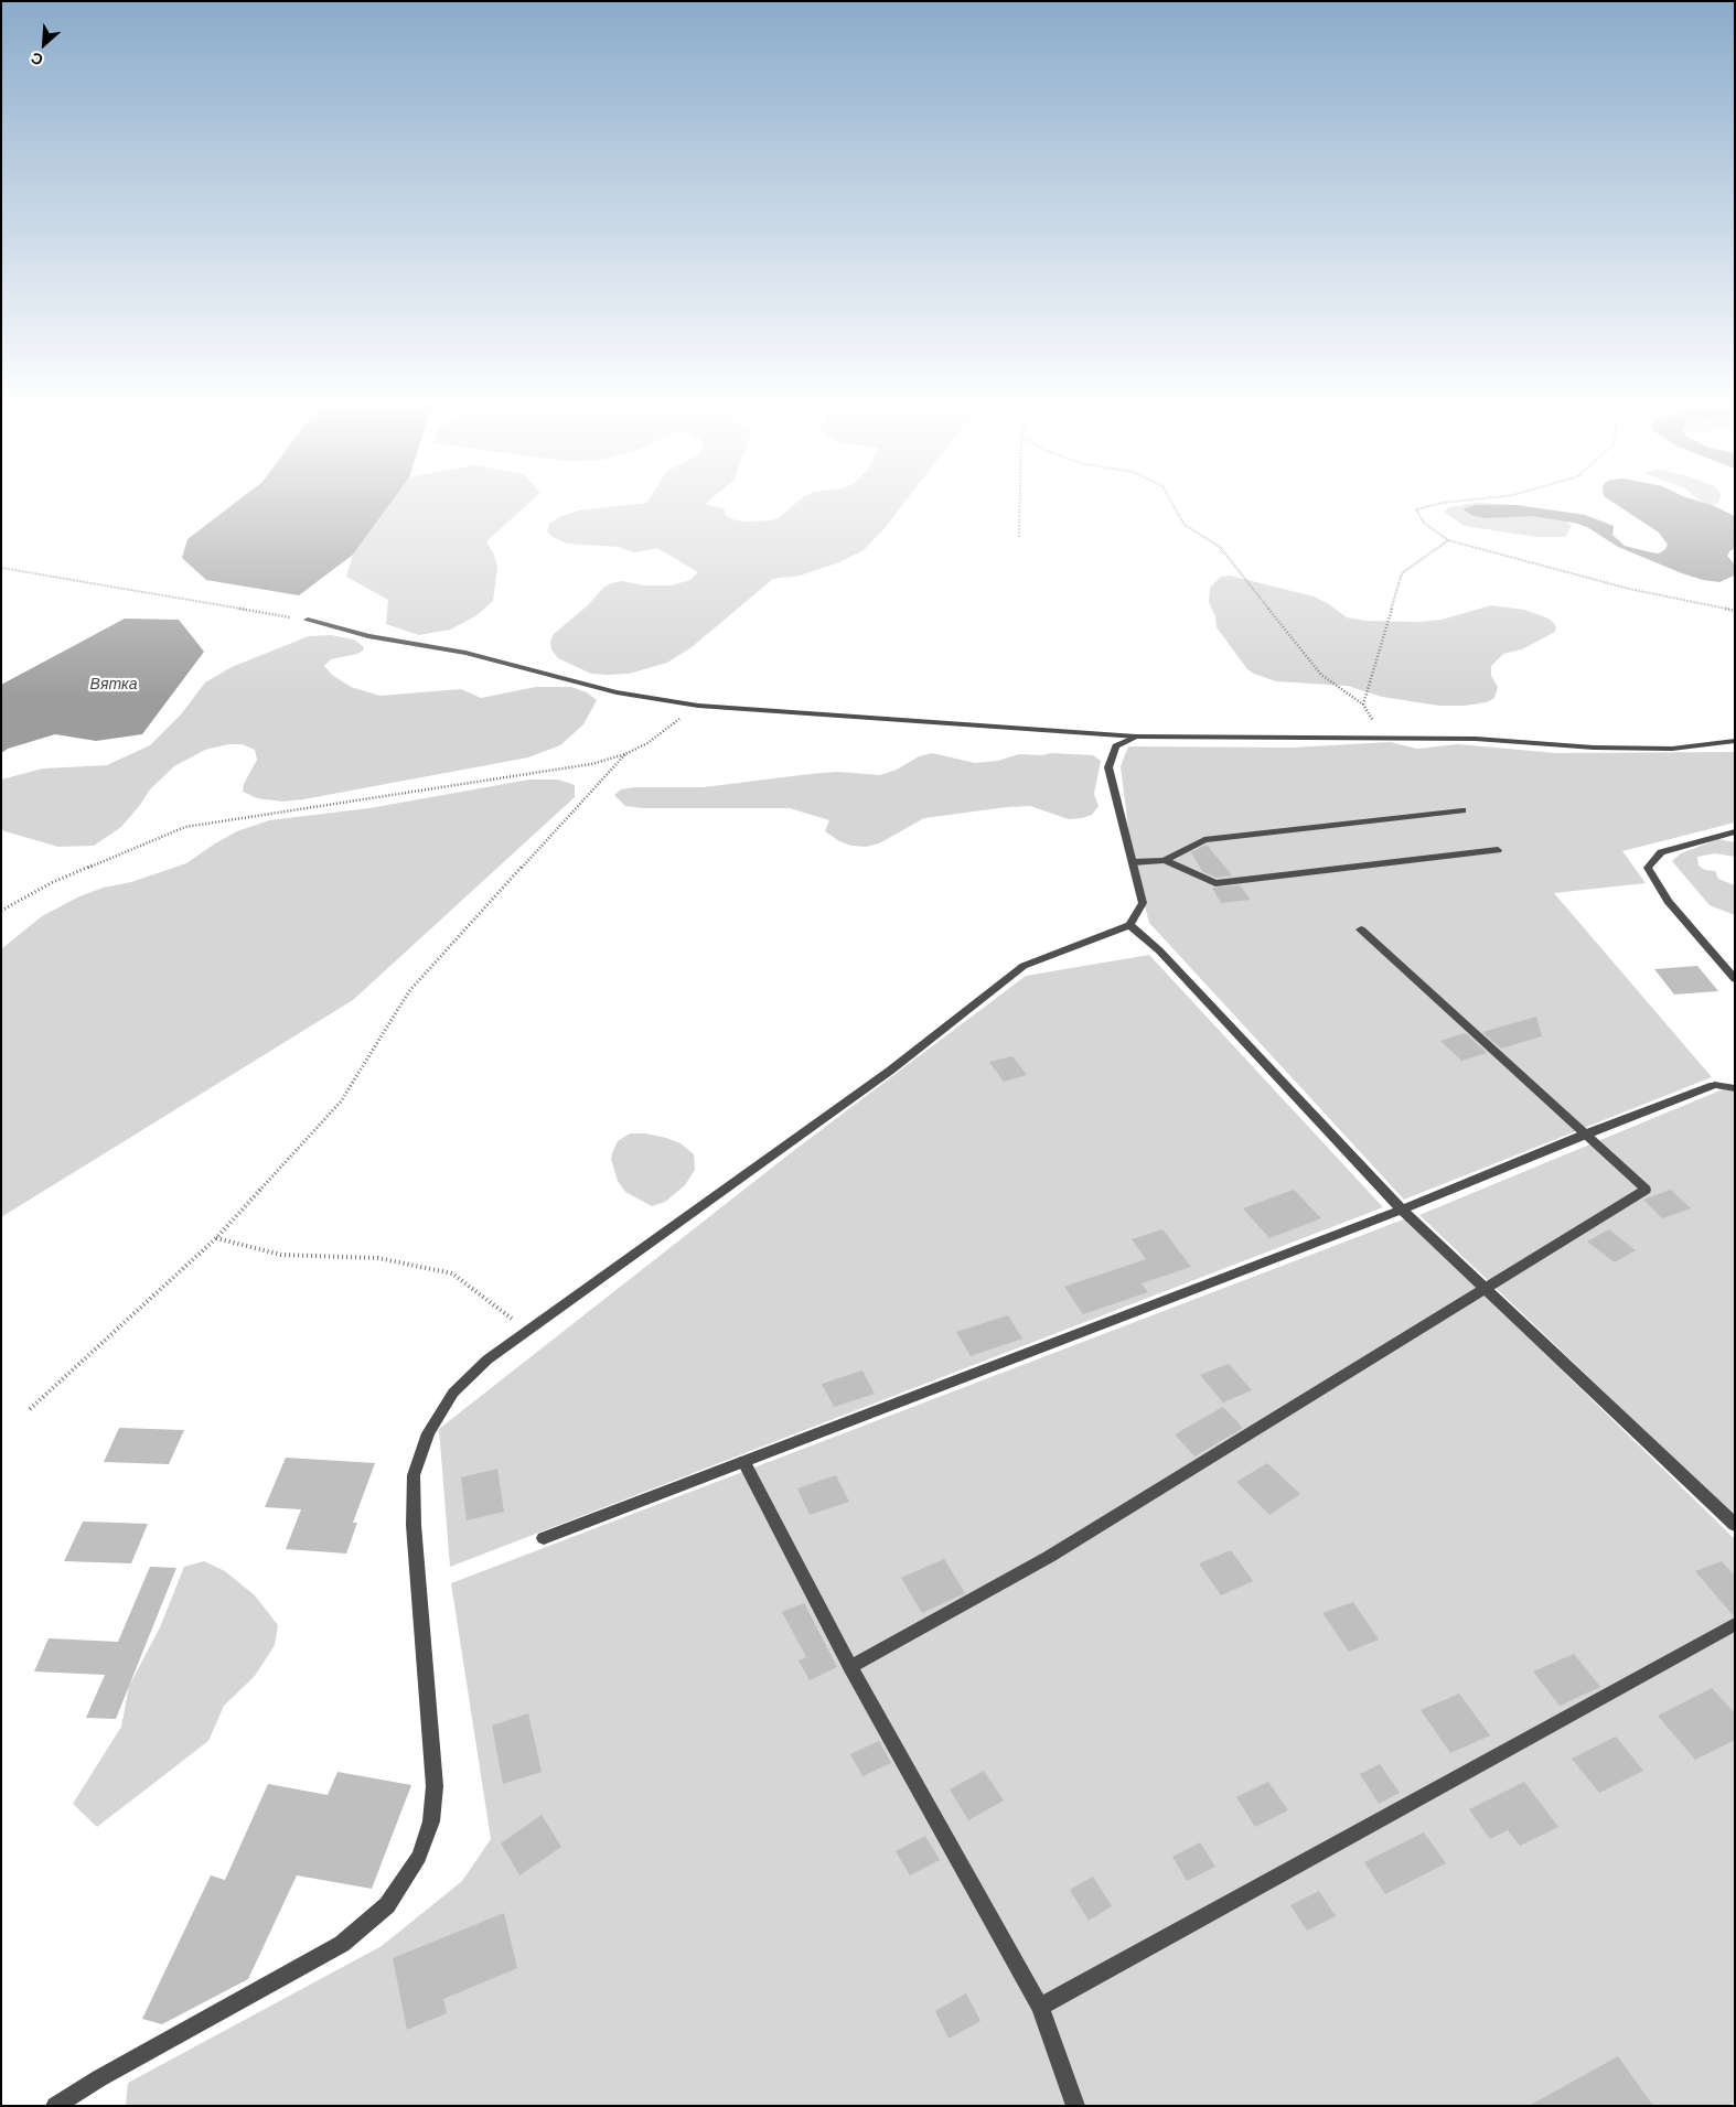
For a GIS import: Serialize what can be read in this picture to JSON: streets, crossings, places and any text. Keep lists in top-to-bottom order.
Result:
{
  "water": ["Вятка"],
  "north": "bottom left"
}
